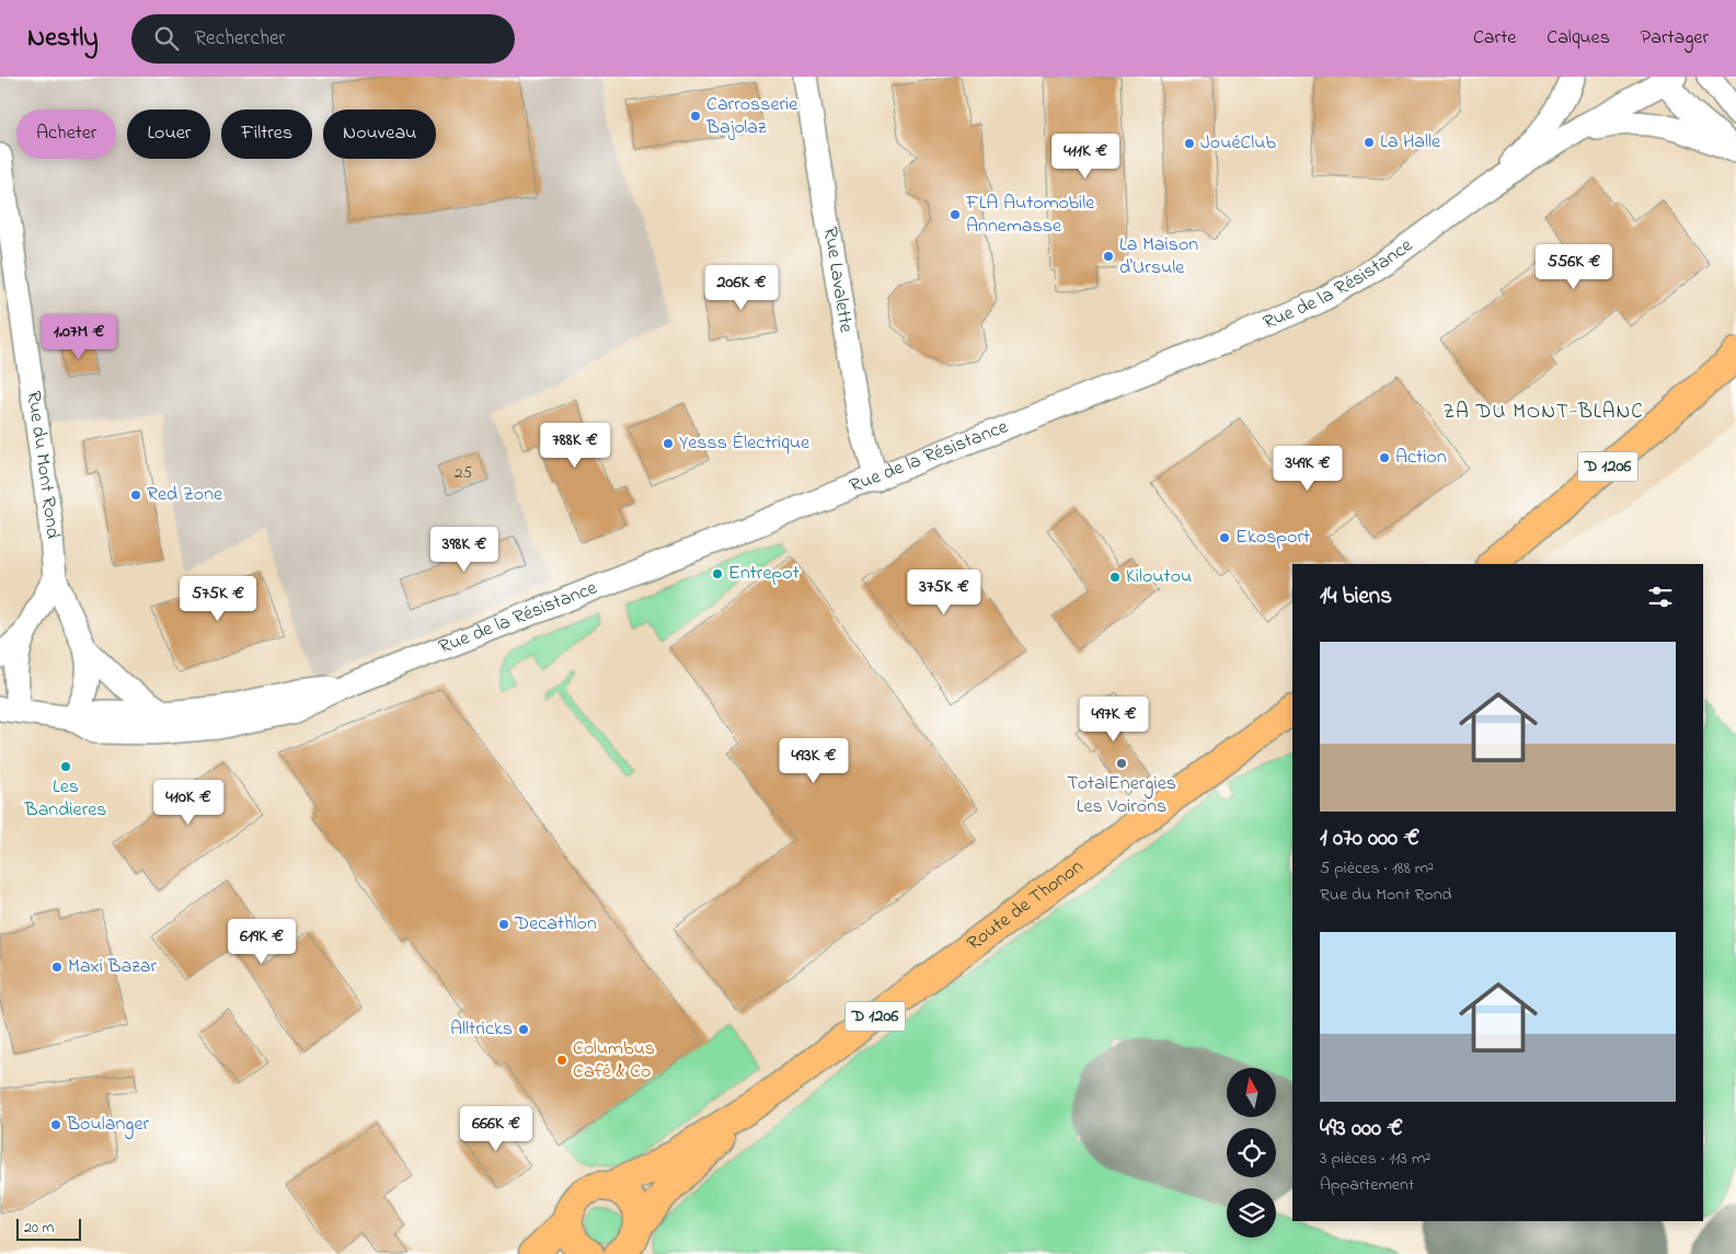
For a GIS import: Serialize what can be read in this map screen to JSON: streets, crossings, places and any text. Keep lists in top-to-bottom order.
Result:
{
  "streets": {
    "main road": ["D 1206", "Route de Thonon"],
    "street": ["Rue Lavalette", "Rue de la Résistance", "Rue du Mont Rond"]
  },
  "crossings": [
    ["Rue Lavalette", "Rue de la Résistance"],
    ["Rue de la Résistance", "Rue du Mont Rond"]
  ],
  "districts": ["ZA DU MONT-BLANC"],
  "places": [
    "Carrosserie Bajolaz",
    "La Halle",
    "JouéClub",
    "FLA Automobile Annemasse",
    "La Maison d'Ursule",
    "Yesss Électrique",
    "Action",
    "Red Zone",
    "Ekosport",
    "Entrepot",
    "Kiloutou",
    "TotalEnergies Les Voirons",
    "Les Bandieres",
    "Decathlon",
    "Maxi Bazar",
    "Alltricks",
    "Columbus Café & Co",
    "Boulanger"
  ],
  "house_numbers": ["25"],
  "scale_bar": "20 m",
  "north": "top",
  "page": {
    "header": "Nestly",
    "search": "Rechercher",
    "nav": ["Carte", "Calques", "Partager"],
    "chip": [
      "Acheter",
      "Louer",
      "Filtres",
      "Nouveau"
    ],
    "price": [
      "411K €",
      "556K €",
      "206K €",
      "1.07M €",
      "788K €",
      "349K €",
      "398K €",
      "375K €",
      "575K €",
      "497K €",
      "493K €",
      "410K €",
      "619K €",
      "666K €"
    ],
    "heading": "14 biens",
    "list": [
      {
        "name": "1 070 000 €",
        "note": "5 pièces · 188 m² · Rue du Mont Rond"
      },
      {
        "name": "493 000 €",
        "note": "3 pièces · 113 m² · Appartement"
      }
    ],
    "scale": "20 m"
  }
}
